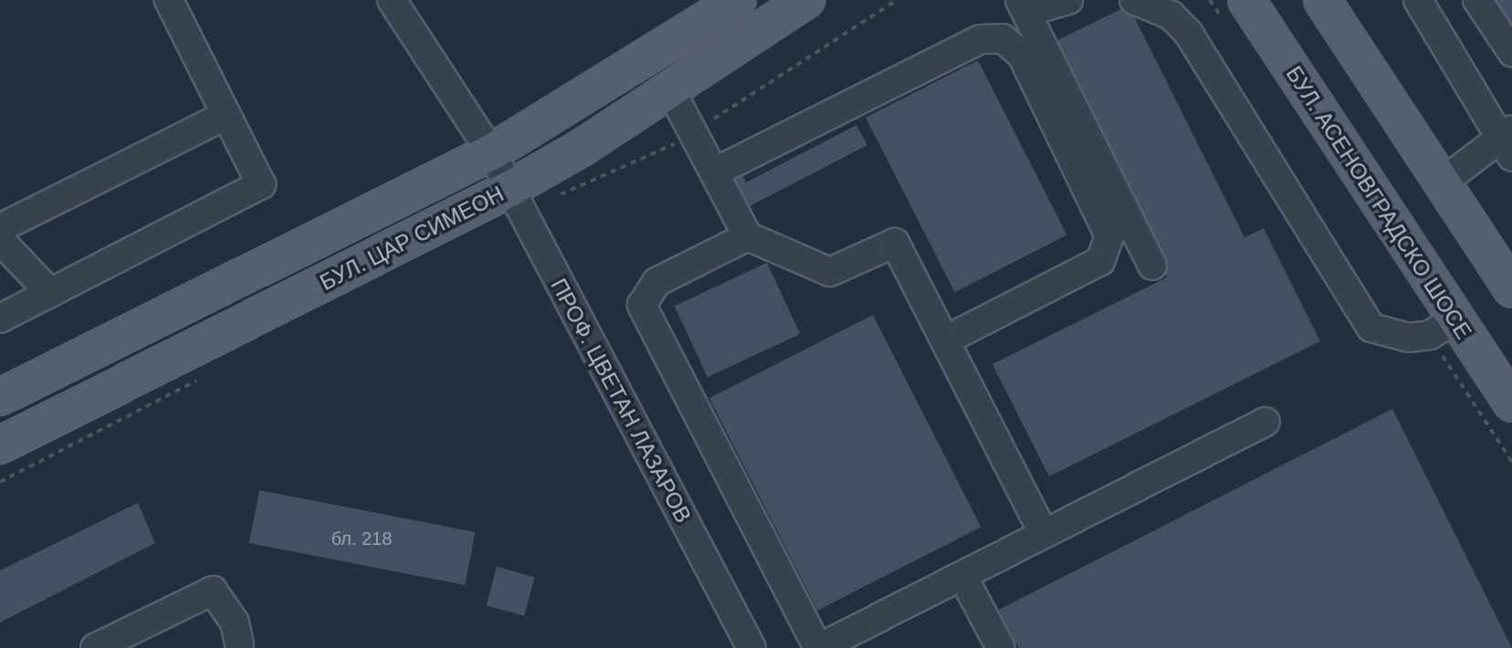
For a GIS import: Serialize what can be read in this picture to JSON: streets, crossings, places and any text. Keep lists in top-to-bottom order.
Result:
{
  "streets": {
    "main road": ["БУЛ. АСЕНОВГРАДСКО ШОСЕ", "БУЛ. ЦАР СИМЕОН"],
    "street": ["ПРОФ. ЦВЕТАН ЛАЗАРОВ"]
  },
  "crossings": [
    ["БУЛ. ЦАР СИМЕОН", "ПРОФ. ЦВЕТАН ЛАЗАРОВ"]
  ],
  "house_numbers": ["бл. 218"]
}
